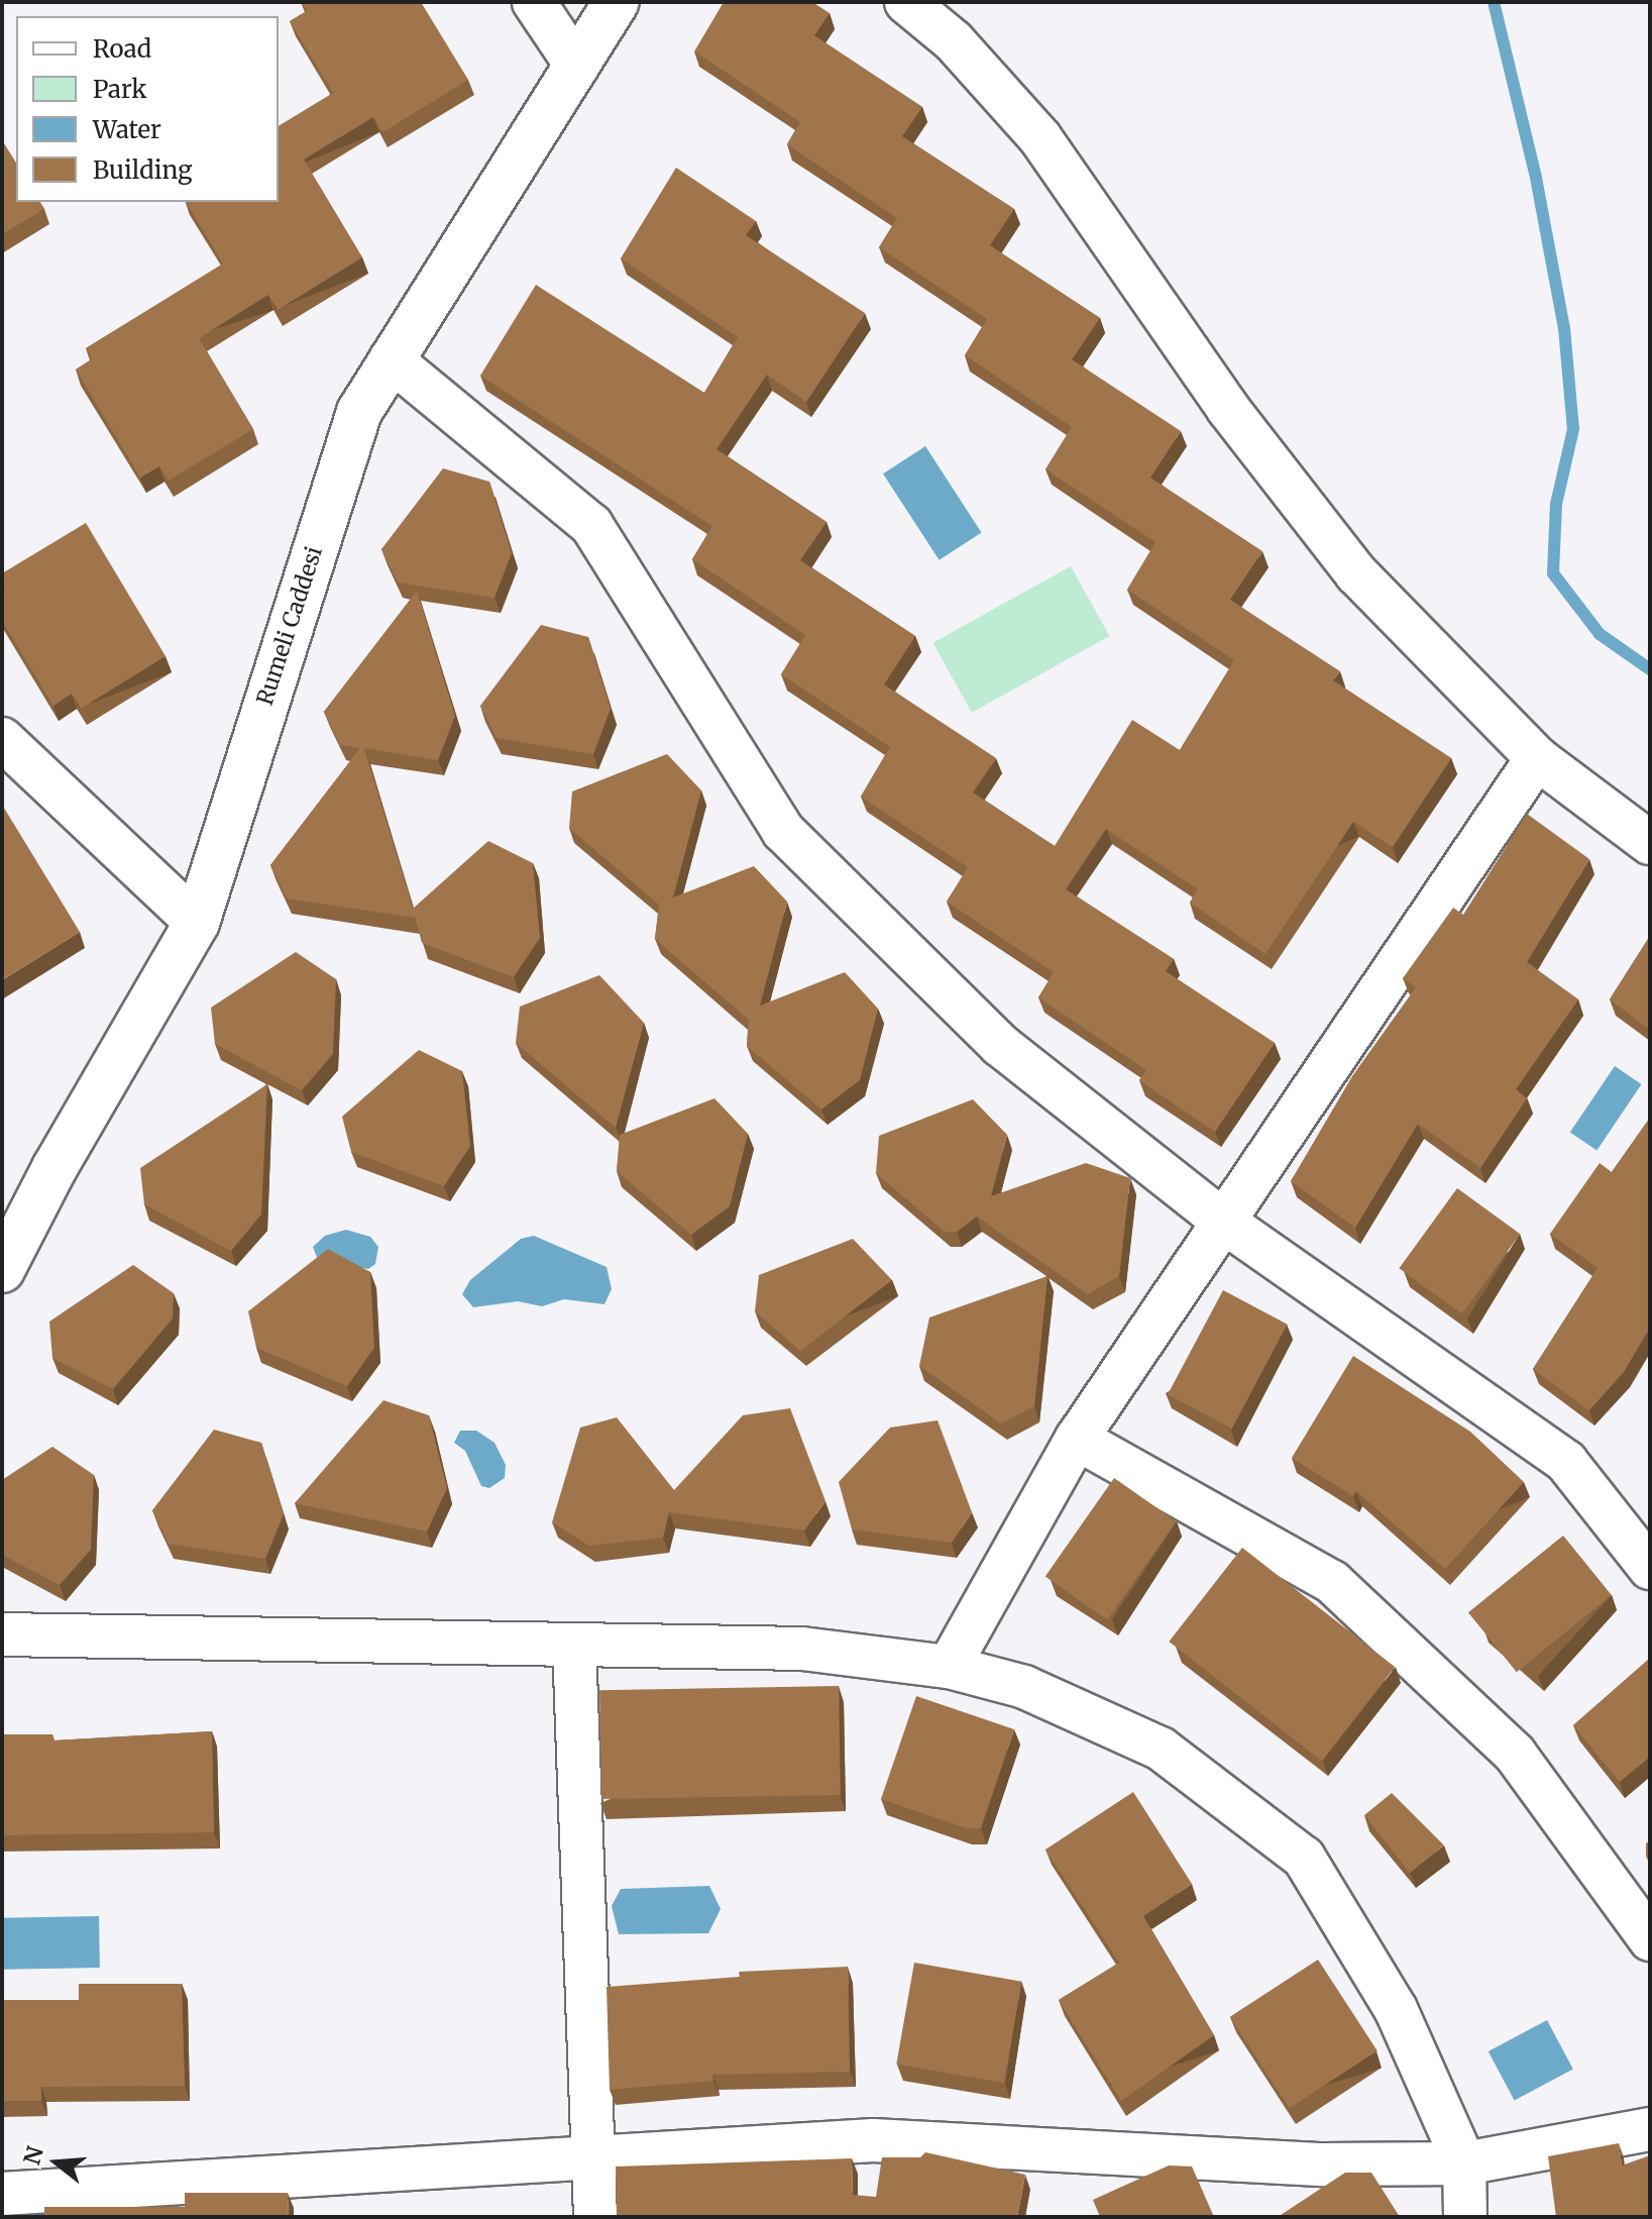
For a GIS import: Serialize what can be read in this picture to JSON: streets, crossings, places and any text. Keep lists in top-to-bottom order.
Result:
{
  "streets": {
    "street": ["Rumeli Caddesi"]
  },
  "legend": [
    "Road",
    "Park",
    "Water",
    "Building"
  ],
  "north": "left"
}
